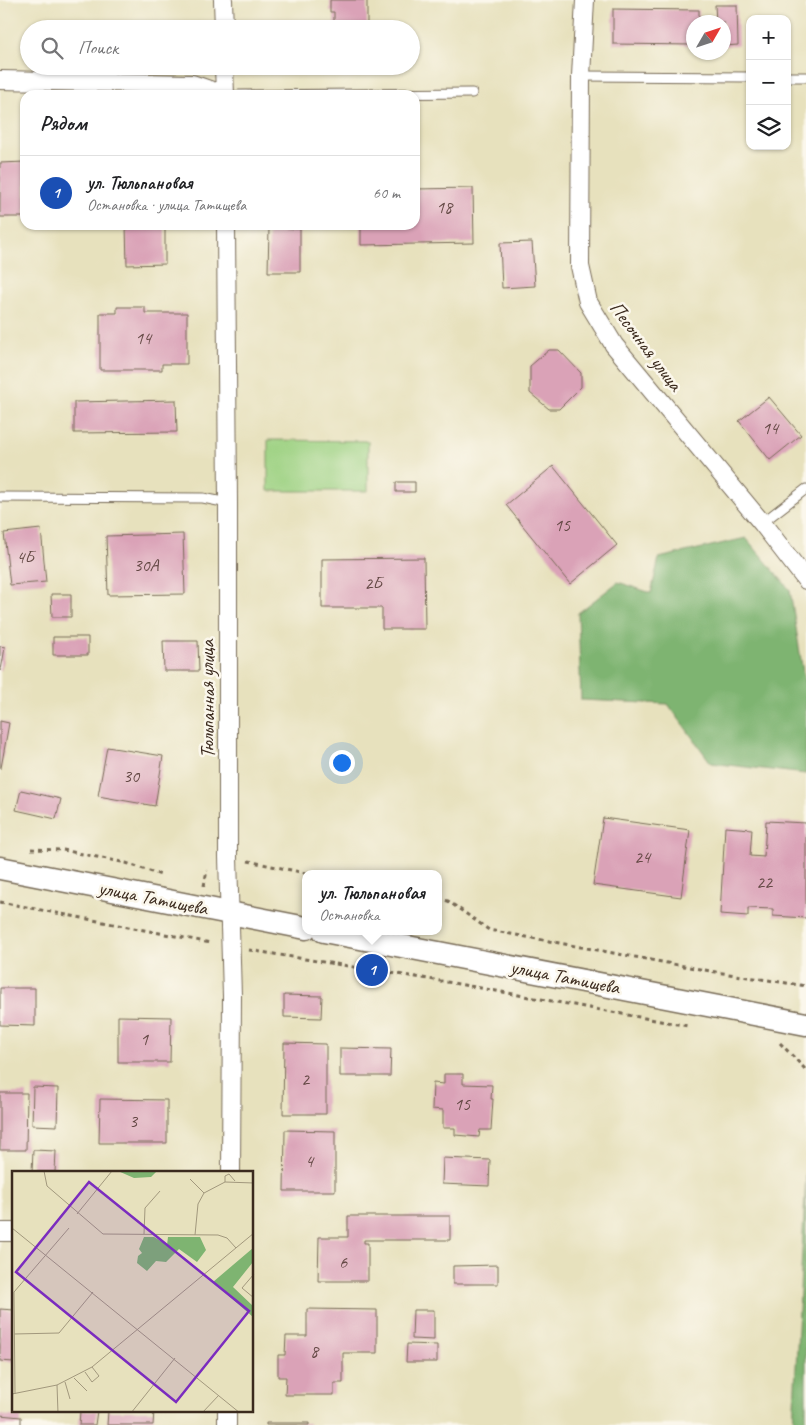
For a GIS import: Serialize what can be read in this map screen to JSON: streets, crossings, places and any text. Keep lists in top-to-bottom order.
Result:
{
  "streets": {
    "street": ["Песочная улица", "Тюльпанная улица", "улица Татищева"]
  },
  "crossings": [
    ["Тюльпанная улица", "улица Татищева"]
  ],
  "house_numbers": [
    "18",
    "14",
    "14",
    "15",
    "4Б",
    "30А",
    "2Б",
    "30",
    "24",
    "22",
    "1",
    "2",
    "15",
    "3",
    "4",
    "6",
    "8"
  ],
  "north": "top right",
  "page": {
    "map_buttons": ["+", "−"],
    "search": "Поиск",
    "heading": "Рядом",
    "list": [
      {
        "mark": "1",
        "name": "ул. Тюльпановая",
        "note": "Остановка · улица Татищева",
        "value": "60 m"
      }
    ],
    "popup": ["ул. Тюльпановая", "Остановка"],
    "pins": "1"
  }
}
